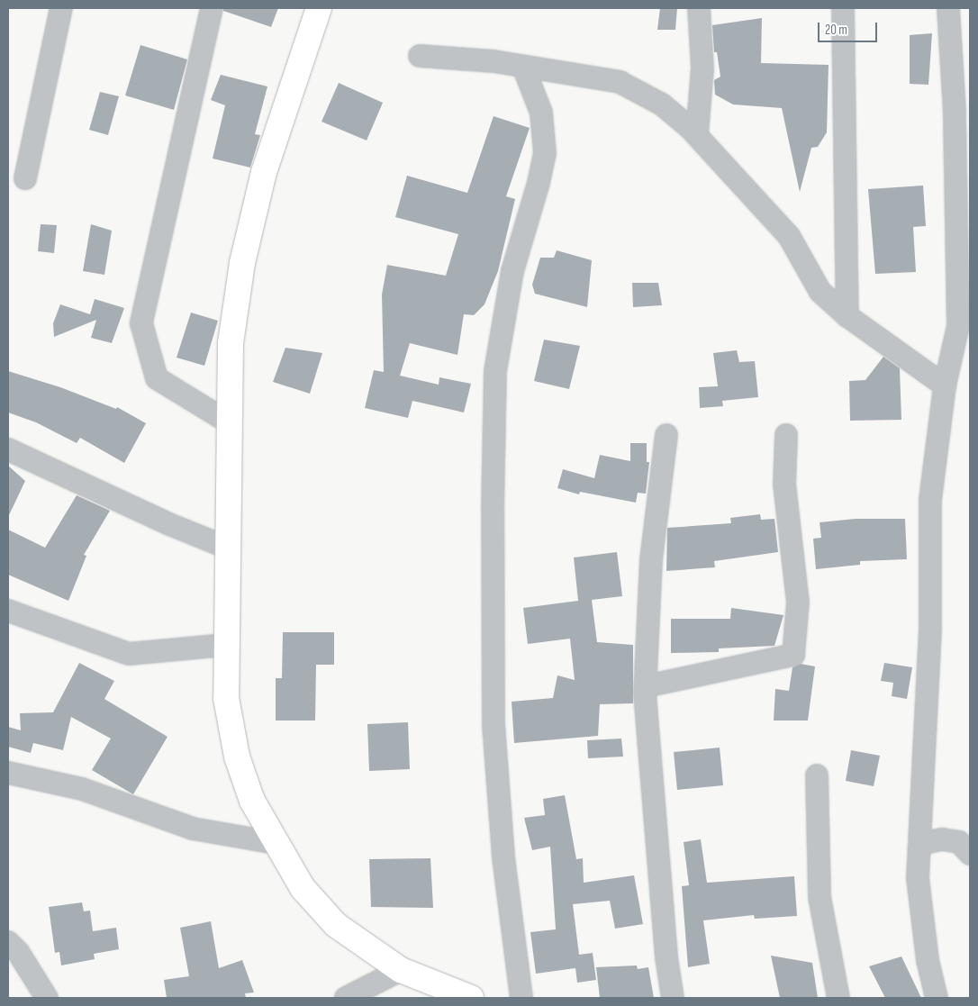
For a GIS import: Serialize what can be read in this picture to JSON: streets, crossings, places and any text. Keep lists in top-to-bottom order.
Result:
{
  "scale_bar": "20 m"
}
